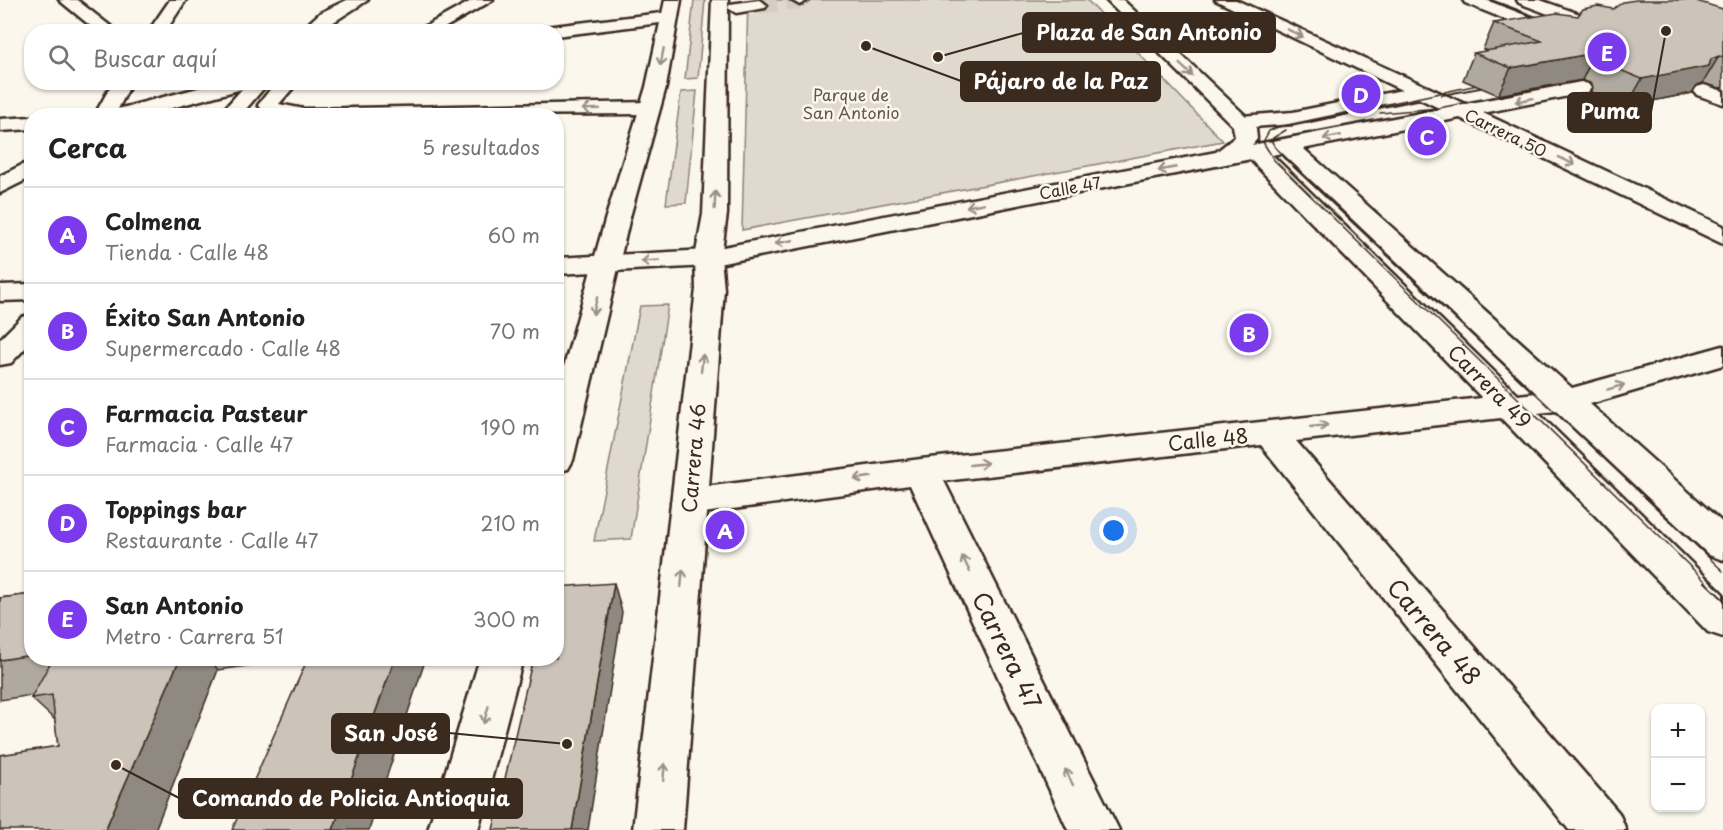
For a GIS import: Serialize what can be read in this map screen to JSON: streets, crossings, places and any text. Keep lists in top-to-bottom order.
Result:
{
  "streets": {
    "street": [
      "Carrera 50",
      "Calle 47",
      "Carrera 49",
      "Calle 48",
      "Carrera 46",
      "Carrera 48",
      "Carrera 47"
    ]
  },
  "crossings": [
    ["Carrera 50", "Calle 47"],
    ["Calle 47", "Carrera 49"],
    ["Calle 47", "Carrera 46"],
    ["Carrera 49", "Calle 48"],
    ["Calle 48", "Carrera 46"],
    ["Calle 48", "Carrera 48"],
    ["Calle 48", "Carrera 47"]
  ],
  "one_way": ["Carrera 47"],
  "parks": ["Parque de San Antonio"],
  "places": [
    "Puma",
    "Pájaro de la Paz",
    "Plaza de San Antonio",
    "San José",
    "Comando de Policia Antioquia"
  ],
  "page": {
    "search": "Buscar aquí",
    "pins": [
      "E",
      "D",
      "C",
      "B",
      "A"
    ],
    "heading": ["Cerca", "5 resultados"],
    "list": [
      {
        "mark": "A",
        "name": "Colmena",
        "note": "Tienda · Calle 48",
        "value": "60 m"
      },
      {
        "mark": "B",
        "name": "Éxito San Antonio",
        "note": "Supermercado · Calle 48",
        "value": "70 m"
      },
      {
        "mark": "C",
        "name": "Farmacia Pasteur",
        "note": "Farmacia · Calle 47",
        "value": "190 m"
      },
      {
        "mark": "D",
        "name": "Toppings bar",
        "note": "Restaurante · Calle 47",
        "value": "210 m"
      },
      {
        "mark": "E",
        "name": "San Antonio",
        "note": "Metro · Carrera 51",
        "value": "300 m"
      }
    ],
    "map_buttons": ["+", "−"]
  }
}
